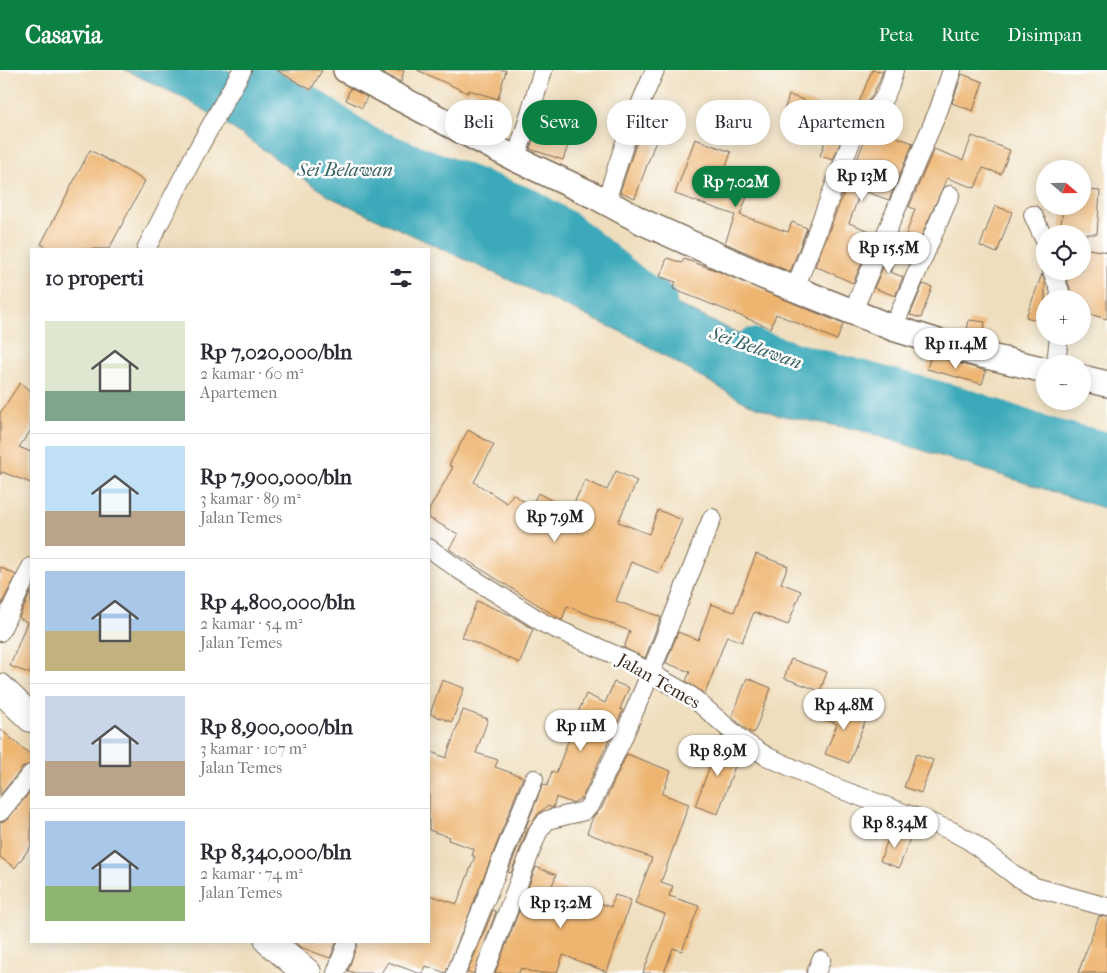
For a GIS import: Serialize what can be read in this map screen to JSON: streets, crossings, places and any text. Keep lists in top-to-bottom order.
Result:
{
  "streets": {
    "street": ["Jalan Temes"]
  },
  "water": ["Sei Belawan"],
  "north": "right",
  "page": {
    "header": "Casavia",
    "nav": ["Peta", "Rute", "Disimpan"],
    "chip": [
      "Beli",
      "Sewa",
      "Filter",
      "Baru",
      "Apartemen"
    ],
    "map_buttons": ["+", "−"],
    "price": [
      "Rp 13M",
      "Rp 7.02M",
      "Rp 15.5M",
      "Rp 11.4M",
      "Rp 7.9M",
      "Rp 4.8M",
      "Rp 11M",
      "Rp 8.9M",
      "Rp 8.34M",
      "Rp 13.2M"
    ],
    "heading": "10 properti",
    "list": [
      {
        "name": "Rp 7,020,000/bln",
        "note": "2 kamar · 60 m² · Apartemen"
      },
      {
        "name": "Rp 7,900,000/bln",
        "note": "3 kamar · 89 m² · Jalan Temes"
      },
      {
        "name": "Rp 4,800,000/bln",
        "note": "2 kamar · 54 m² · Jalan Temes"
      },
      {
        "name": "Rp 8,900,000/bln",
        "note": "3 kamar · 107 m² · Jalan Temes"
      },
      {
        "name": "Rp 8,340,000/bln",
        "note": "2 kamar · 74 m² · Jalan Temes"
      }
    ]
  }
}
